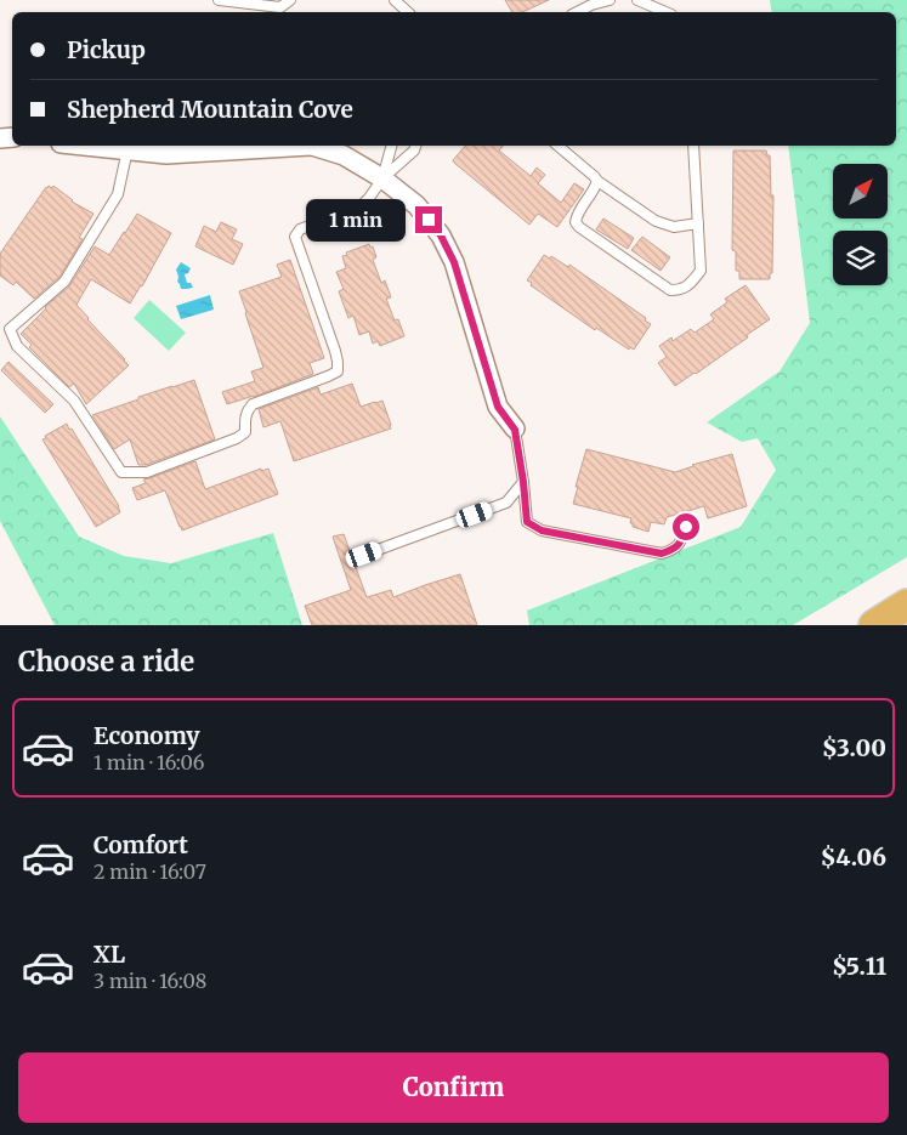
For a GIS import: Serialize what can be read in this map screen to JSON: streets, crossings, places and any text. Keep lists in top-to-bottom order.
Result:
{
  "north": "top right",
  "page": {
    "banner": ["Pickup", "Shepherd Mountain Cove"],
    "bubble": "1 min",
    "heading": "Choose a ride",
    "list": [
      {
        "name": "Economy",
        "note": "1 min · 16:06",
        "value": "$3.00"
      },
      {
        "name": "Comfort",
        "note": "2 min · 16:07",
        "value": "$4.06"
      },
      {
        "name": "XL",
        "note": "3 min · 16:08",
        "value": "$5.11"
      }
    ],
    "buttons": "Confirm"
  }
}
